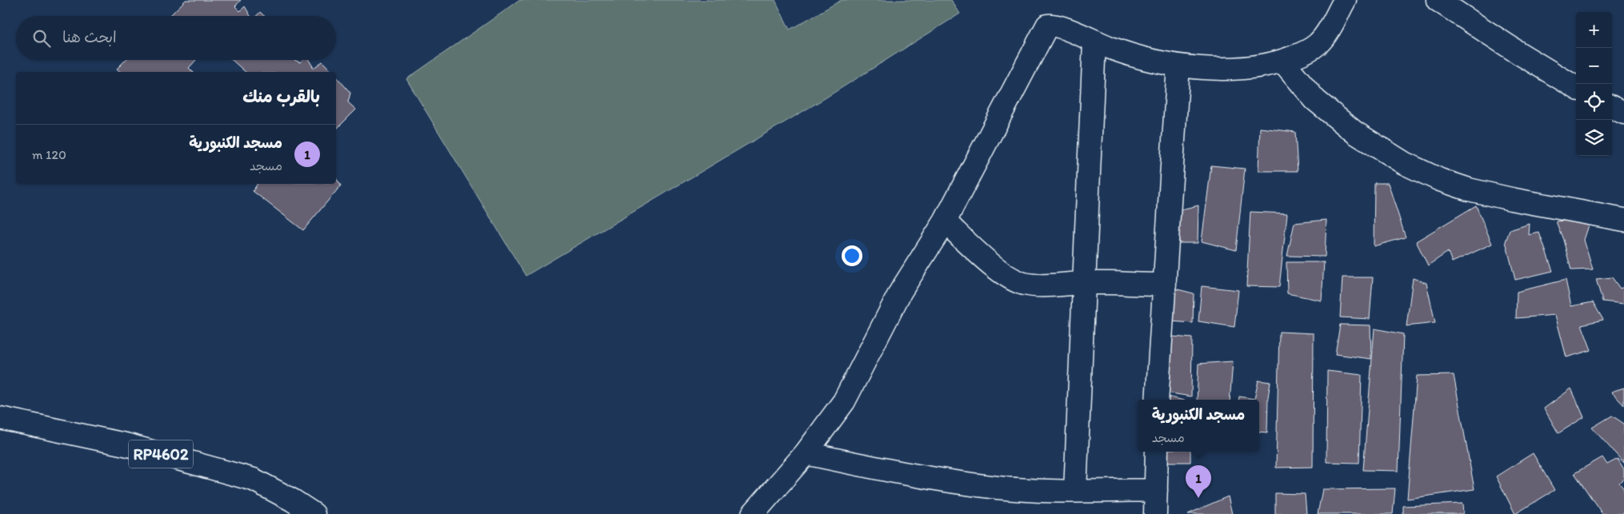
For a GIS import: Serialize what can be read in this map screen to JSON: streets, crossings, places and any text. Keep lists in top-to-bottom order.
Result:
{
  "streets": {
    "street": ["RP4602"]
  },
  "page": {
    "map_buttons": ["+", "−"],
    "search": "ابحث هنا",
    "heading": "بالقرب منك",
    "list": [
      {
        "mark": "1",
        "name": "مسجد الكنبورية",
        "note": "مسجد",
        "value": "120 m"
      }
    ],
    "popup": ["مسجد الكنبورية", "مسجد"],
    "pins": "1"
  }
}
